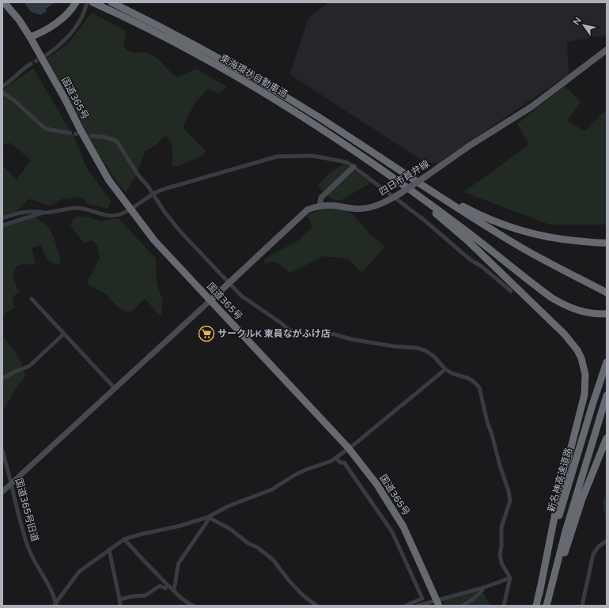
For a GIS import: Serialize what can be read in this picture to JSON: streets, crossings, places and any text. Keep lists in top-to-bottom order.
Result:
{
  "streets": {
    "highway": ["東海環状自動車道", "国道365号", "新名神高速道路"],
    "main road": ["四日市員弁線"],
    "street": ["国道365号旧道"]
  },
  "crossings": [
    ["国道365号", "四日市員弁線"]
  ],
  "places": {
    "supermarket": ["サークルK 東員ながふけ店"]
  },
  "north": "top left"
}
